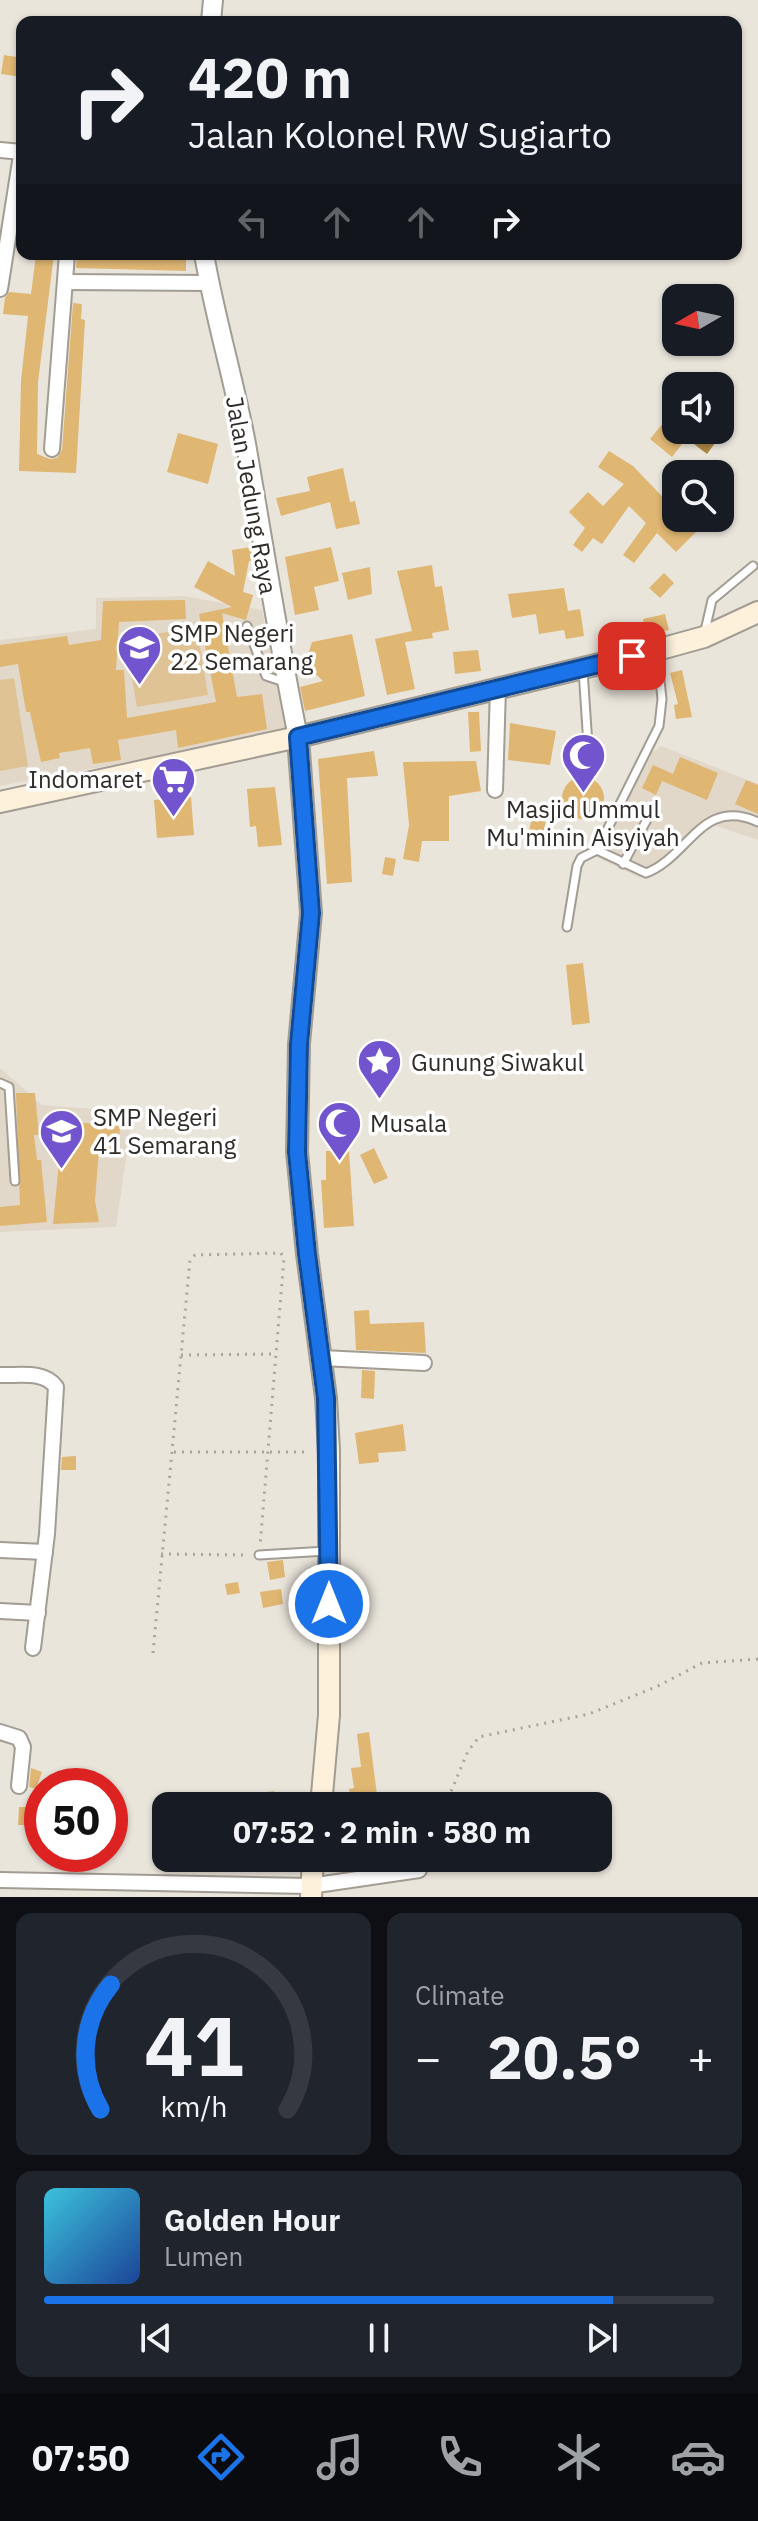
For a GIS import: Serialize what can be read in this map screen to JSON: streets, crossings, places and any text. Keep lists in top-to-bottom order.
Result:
{
  "streets": {
    "street": ["Jalan Jedung Raya"]
  },
  "places": {
    "school or university": ["SMP Negeri 22 Semarang", "SMP Negeri 41 Semarang"],
    "mosque": ["Masjid Ummul Mu'minin Aisyiyah", "Musala"],
    "supermarket": ["Indomaret"],
    "place": ["Gunung Siwakul"]
  },
  "north": "left",
  "page": {
    "turn": ["420 m", "Jalan Kolonel RW Sugiarto"],
    "limit": "50",
    "trip": "07:52 · 2 min · 580 m",
    "tile": "Climate",
    "heat": ["−", "20.5°", "+"],
    "song": ["Golden Hour", "Lumen"],
    "tabs": "07:50",
    "gauge": ["41", "km/h"]
  }
}
